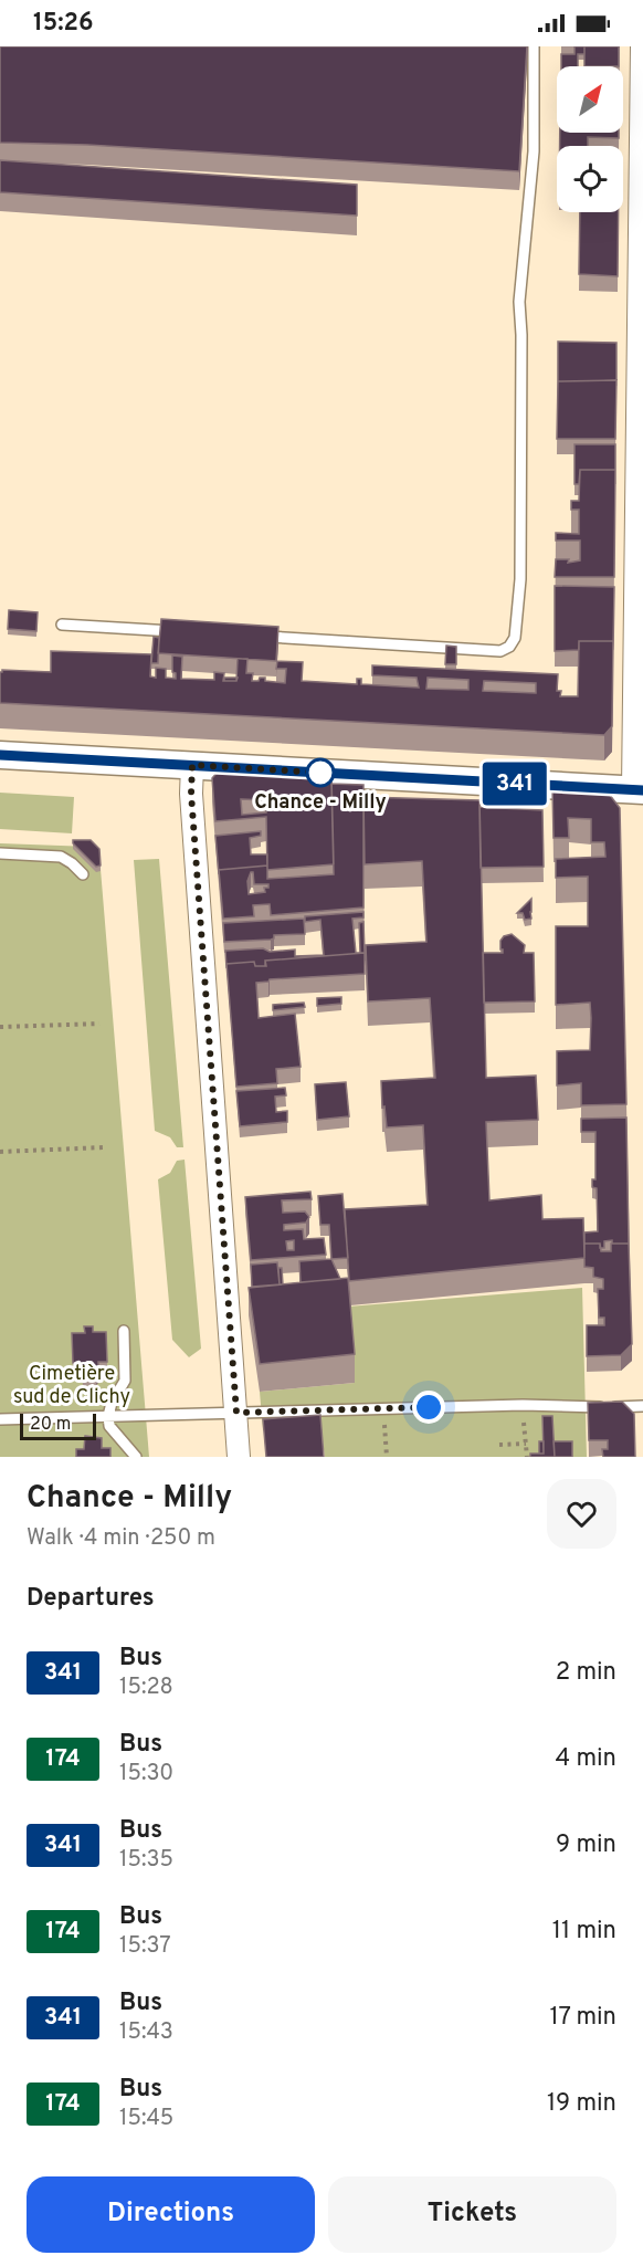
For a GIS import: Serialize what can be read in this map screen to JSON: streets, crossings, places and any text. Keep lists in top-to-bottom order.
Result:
{
  "parks": ["Cimetière sud de Clichy"],
  "places": ["Chance - Milly"],
  "lines": ["bus line 341"],
  "scale_bar": "20 m",
  "north": "top right",
  "page": {
    "status": "15:26",
    "on_map": "341",
    "scale": "20 m",
    "heading": [
      ["Chance - Milly", "Walk · 4 min · 250 m"],
      "Departures"
    ],
    "list": [
      {
        "mark": "341",
        "name": "Bus",
        "note": "15:28",
        "value": "2 min"
      },
      {
        "mark": "174",
        "name": "Bus",
        "note": "15:30",
        "value": "4 min"
      },
      {
        "mark": "341",
        "name": "Bus",
        "note": "15:35",
        "value": "9 min"
      },
      {
        "mark": "174",
        "name": "Bus",
        "note": "15:37",
        "value": "11 min"
      },
      {
        "mark": "341",
        "name": "Bus",
        "note": "15:43",
        "value": "17 min"
      },
      {
        "mark": "174",
        "name": "Bus",
        "note": "15:45",
        "value": "19 min"
      }
    ],
    "buttons": ["Directions", "Tickets"]
  }
}
